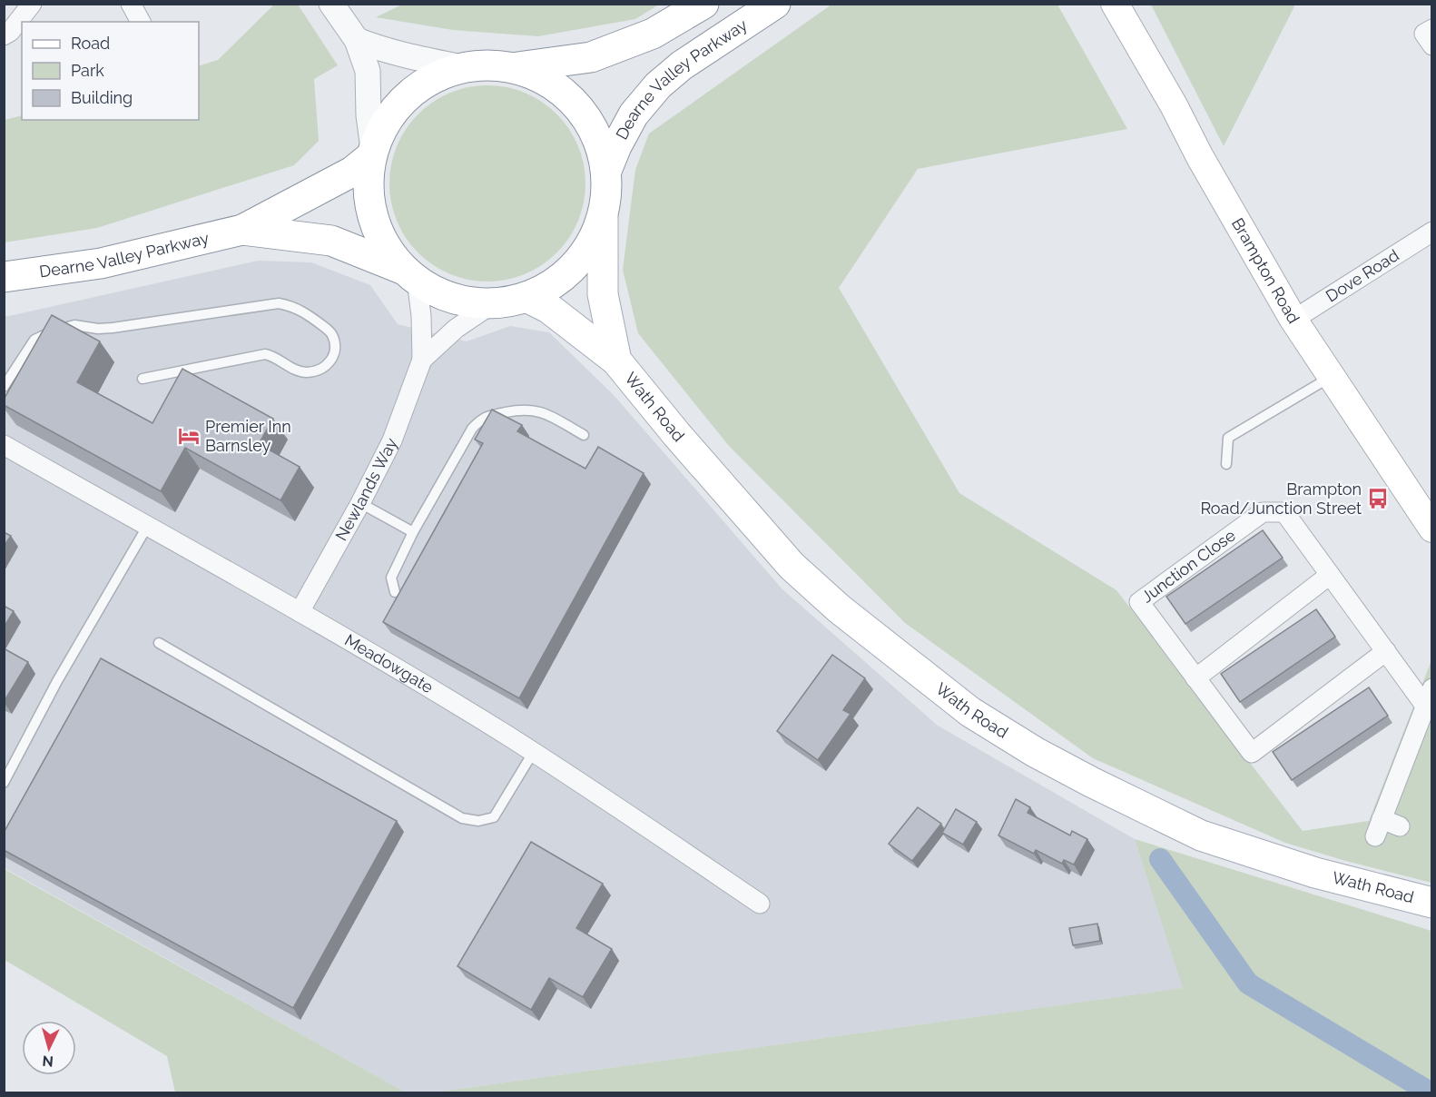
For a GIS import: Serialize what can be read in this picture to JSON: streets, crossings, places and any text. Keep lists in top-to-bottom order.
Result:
{
  "streets": {
    "main road": ["Dearne Valley Parkway", "Brampton Road", "Wath Road"],
    "street": [
      "Dove Road",
      "Newlands Way",
      "Junction Close",
      "Meadowgate"
    ]
  },
  "crossings": [
    ["Brampton Road", "Dove Road"],
    ["Newlands Way", "Meadowgate"]
  ],
  "places": {
    "hotel": ["Premier Inn Barnsley"],
    "bus stop": ["Brampton Road/Junction Street"]
  },
  "legend": ["Road", "Park", "Building"],
  "north": "bottom"
}
